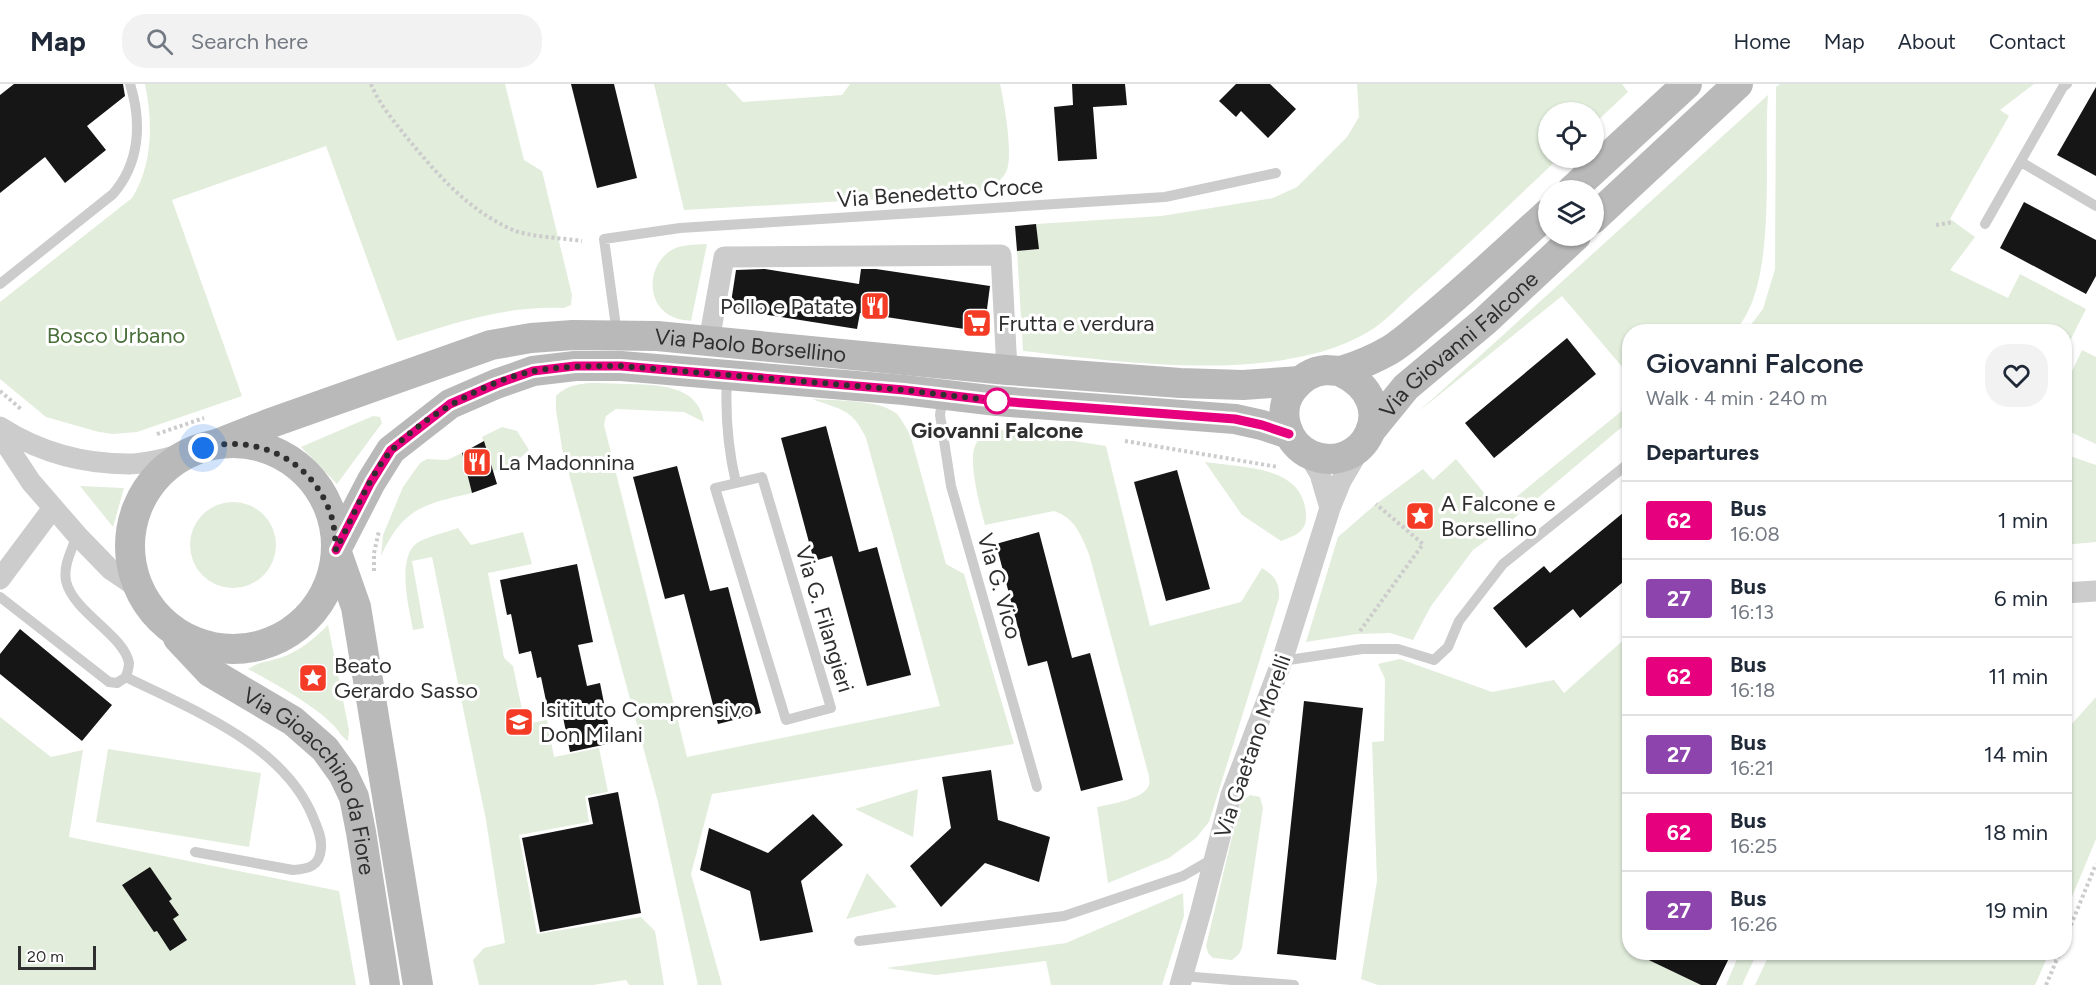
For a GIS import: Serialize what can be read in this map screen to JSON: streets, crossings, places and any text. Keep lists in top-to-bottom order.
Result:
{
  "streets": {
    "street": [
      "Via Giovanni Falcone",
      "Via Paolo Borsellino",
      "Via Gaetano Morelli",
      "Via Gioacchino da Fiore"
    ],
    "lane": ["Via Benedetto Croce", "Via G. Vico", "Via G. Filangieri"]
  },
  "crossings": [
    ["Via Benedetto Croce", "Via Paolo Borsellino"],
    ["Via Giovanni Falcone", "Via Paolo Borsellino"],
    ["Via Giovanni Falcone", "Via Gaetano Morelli"],
    ["Via Paolo Borsellino", "Via G. Vico"],
    ["Via Paolo Borsellino", "Via Gaetano Morelli"],
    ["Via Paolo Borsellino", "Via Gioacchino da Fiore"]
  ],
  "parks": ["Bosco Urbano"],
  "places": {
    "restaurant": ["Pollo e Patate", "La Madonnina"],
    "supermarket": ["Frutta e verdura"],
    "other": ["Giovanni Falcone"],
    "place": ["A Falcone e Borsellino", "Beato Gerardo Sasso"],
    "school or university": ["Isitituto Comprensivo Don Milani"]
  },
  "lines": ["bus line 62"],
  "scale_bar": "20 m",
  "page": {
    "header": "Map",
    "search": "Search here",
    "nav": [
      "Home",
      "Map",
      "About",
      "Contact"
    ],
    "heading": [
      ["Giovanni Falcone", "Walk · 4 min · 240 m"],
      "Departures"
    ],
    "list": [
      {
        "mark": "62",
        "name": "Bus",
        "note": "16:08",
        "value": "1 min"
      },
      {
        "mark": "27",
        "name": "Bus",
        "note": "16:13",
        "value": "6 min"
      },
      {
        "mark": "62",
        "name": "Bus",
        "note": "16:18",
        "value": "11 min"
      },
      {
        "mark": "27",
        "name": "Bus",
        "note": "16:21",
        "value": "14 min"
      },
      {
        "mark": "62",
        "name": "Bus",
        "note": "16:25",
        "value": "18 min"
      },
      {
        "mark": "27",
        "name": "Bus",
        "note": "16:26",
        "value": "19 min"
      }
    ],
    "scale": "20 m"
  }
}
